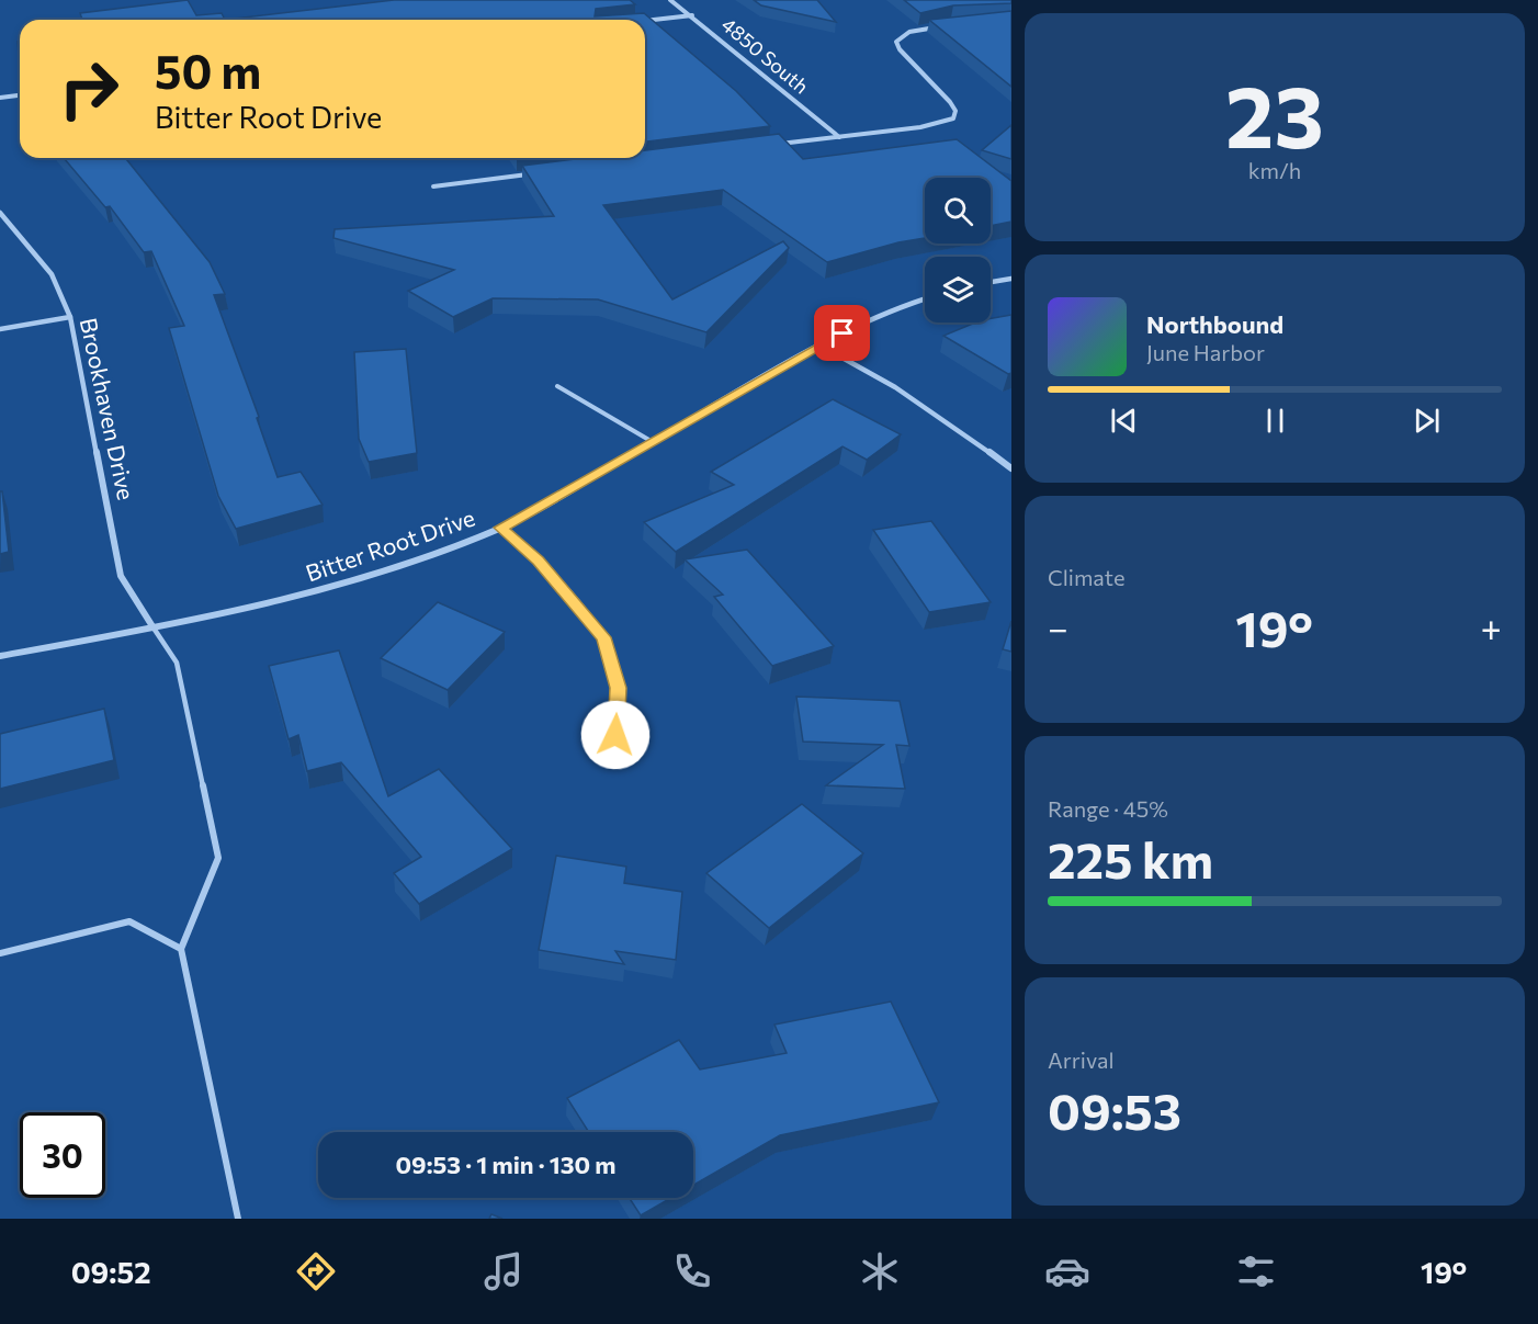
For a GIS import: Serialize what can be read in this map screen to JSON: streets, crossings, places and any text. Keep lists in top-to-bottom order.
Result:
{
  "streets": {
    "street": ["4850 South", "Brookhaven Drive", "Bitter Root Drive"]
  },
  "crossings": [
    ["Brookhaven Drive", "Bitter Root Drive"]
  ],
  "page": {
    "tile": [
      ["23", "km/h"],
      "Climate",
      ["Range · 45%", "225 km"],
      ["Arrival", "09:53"]
    ],
    "turn": ["50 m", "Bitter Root Drive"],
    "song": ["Northbound", "June Harbor"],
    "heat": ["−", "19°", "+"],
    "limit": "30",
    "trip": "09:53 · 1 min · 130 m",
    "tabs": ["09:52", "19°"]
  }
}
